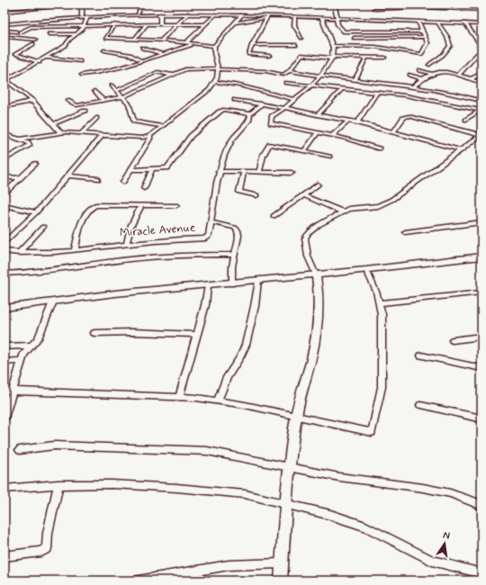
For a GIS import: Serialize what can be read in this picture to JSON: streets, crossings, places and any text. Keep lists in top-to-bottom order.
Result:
{
  "streets": {
    "street": ["Miracle Avenue"]
  },
  "north": "top"
}
